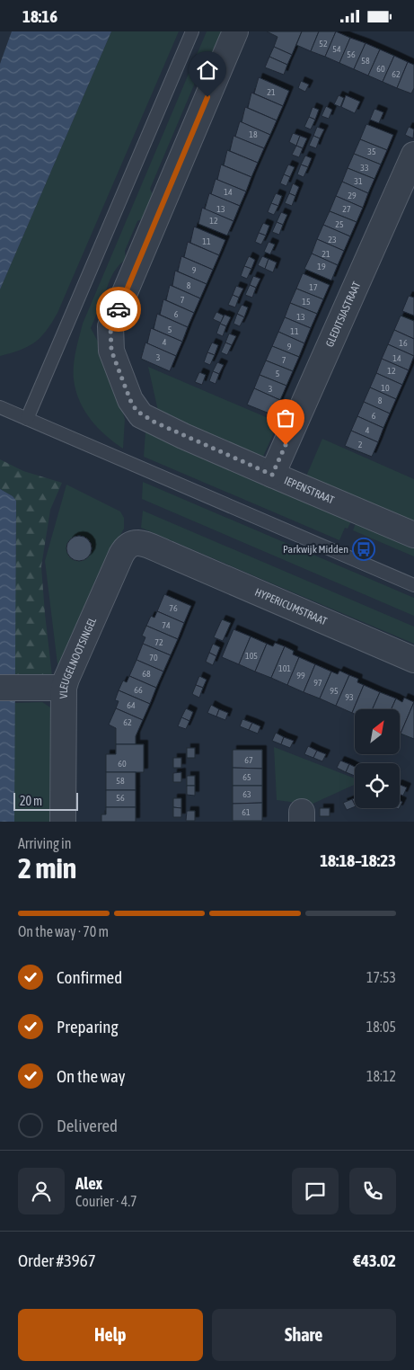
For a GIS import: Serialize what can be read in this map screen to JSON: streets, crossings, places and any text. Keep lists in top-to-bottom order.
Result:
{
  "streets": {
    "street": [
      "GLEDITSIASTRAAT",
      "IEPENSTRAAT",
      "HYPERICUMSTRAAT",
      "VLEUGELNOOTSINGEL"
    ]
  },
  "crossings": [
    ["GLEDITSIASTRAAT", "IEPENSTRAAT"],
    ["HYPERICUMSTRAAT", "VLEUGELNOOTSINGEL"]
  ],
  "places": {
    "bus stop": ["Parkwijk Midden"]
  },
  "house_numbers": [
    "52",
    "54",
    "56",
    "58",
    "60",
    "62",
    "21",
    "18",
    "35",
    "33",
    "31",
    "14",
    "29",
    "13",
    "27",
    "12",
    "25",
    "23",
    "11",
    "21",
    "19",
    "9",
    "8",
    "17",
    "7",
    "15",
    "6",
    "13",
    "5",
    "11",
    "4",
    "16",
    "9",
    "3",
    "14",
    "7",
    "12",
    "5",
    "10",
    "3",
    "8",
    "6",
    "4",
    "2",
    "76",
    "74",
    "72",
    "105",
    "70",
    "101",
    "68",
    "99",
    "97",
    "66",
    "95",
    "93",
    "64",
    "62",
    "67",
    "60",
    "65",
    "58",
    "63",
    "56",
    "61"
  ],
  "scale_bar": "20 m",
  "north": "top right",
  "page": {
    "status": "18:16",
    "scale": "20 m",
    "heading": ["2 min", "Arriving in", "18:18–18:23"],
    "panel": [
      "Alex",
      "Courier · 4.7",
      "Order #3967",
      "€43.02"
    ],
    "bar": "On the way · 70 m",
    "list": [
      ["Confirmed", "17:53"],
      ["Preparing", "18:05"],
      ["On the way", "18:12"],
      "Delivered"
    ],
    "buttons": ["Help", "Share"]
  }
}
